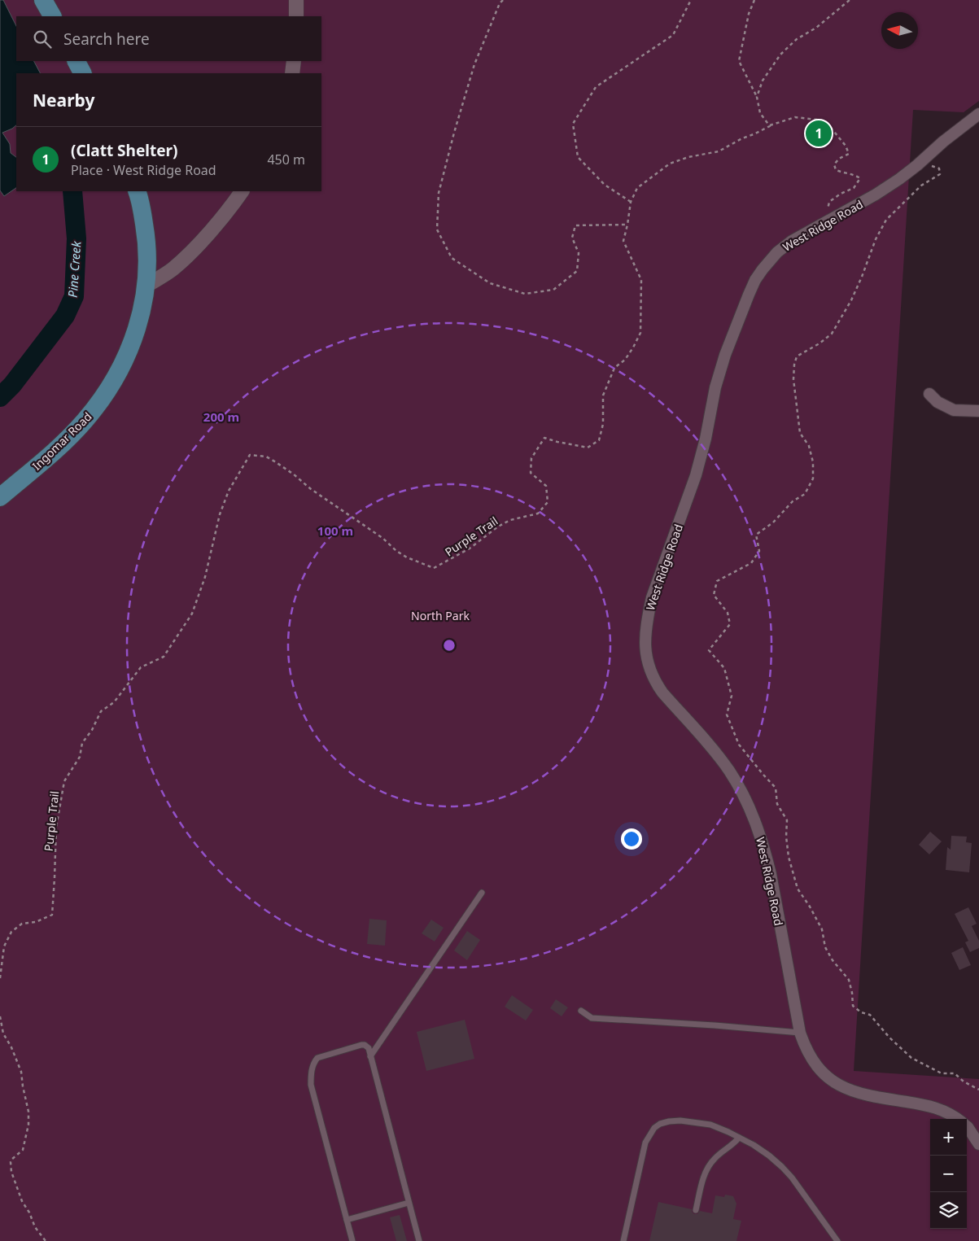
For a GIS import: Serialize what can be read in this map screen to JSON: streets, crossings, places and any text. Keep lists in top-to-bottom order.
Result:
{
  "streets": {
    "main road": ["Ingomar Road"],
    "street": ["West Ridge Road"],
    "path": ["Purple Trail"]
  },
  "crossings": [
    ["West Ridge Road", "Purple Trail"]
  ],
  "water": ["Pine Creek"],
  "parks": ["North Park"],
  "north": "left",
  "page": {
    "search": "Search here",
    "heading": "Nearby",
    "pins": "1",
    "list": [
      {
        "mark": "1",
        "name": "(Clatt Shelter)",
        "note": "Place · West Ridge Road",
        "value": "450 m"
      }
    ],
    "map_buttons": ["+", "−"]
  },
  "rings": ["200 m", "100 m"]
}
